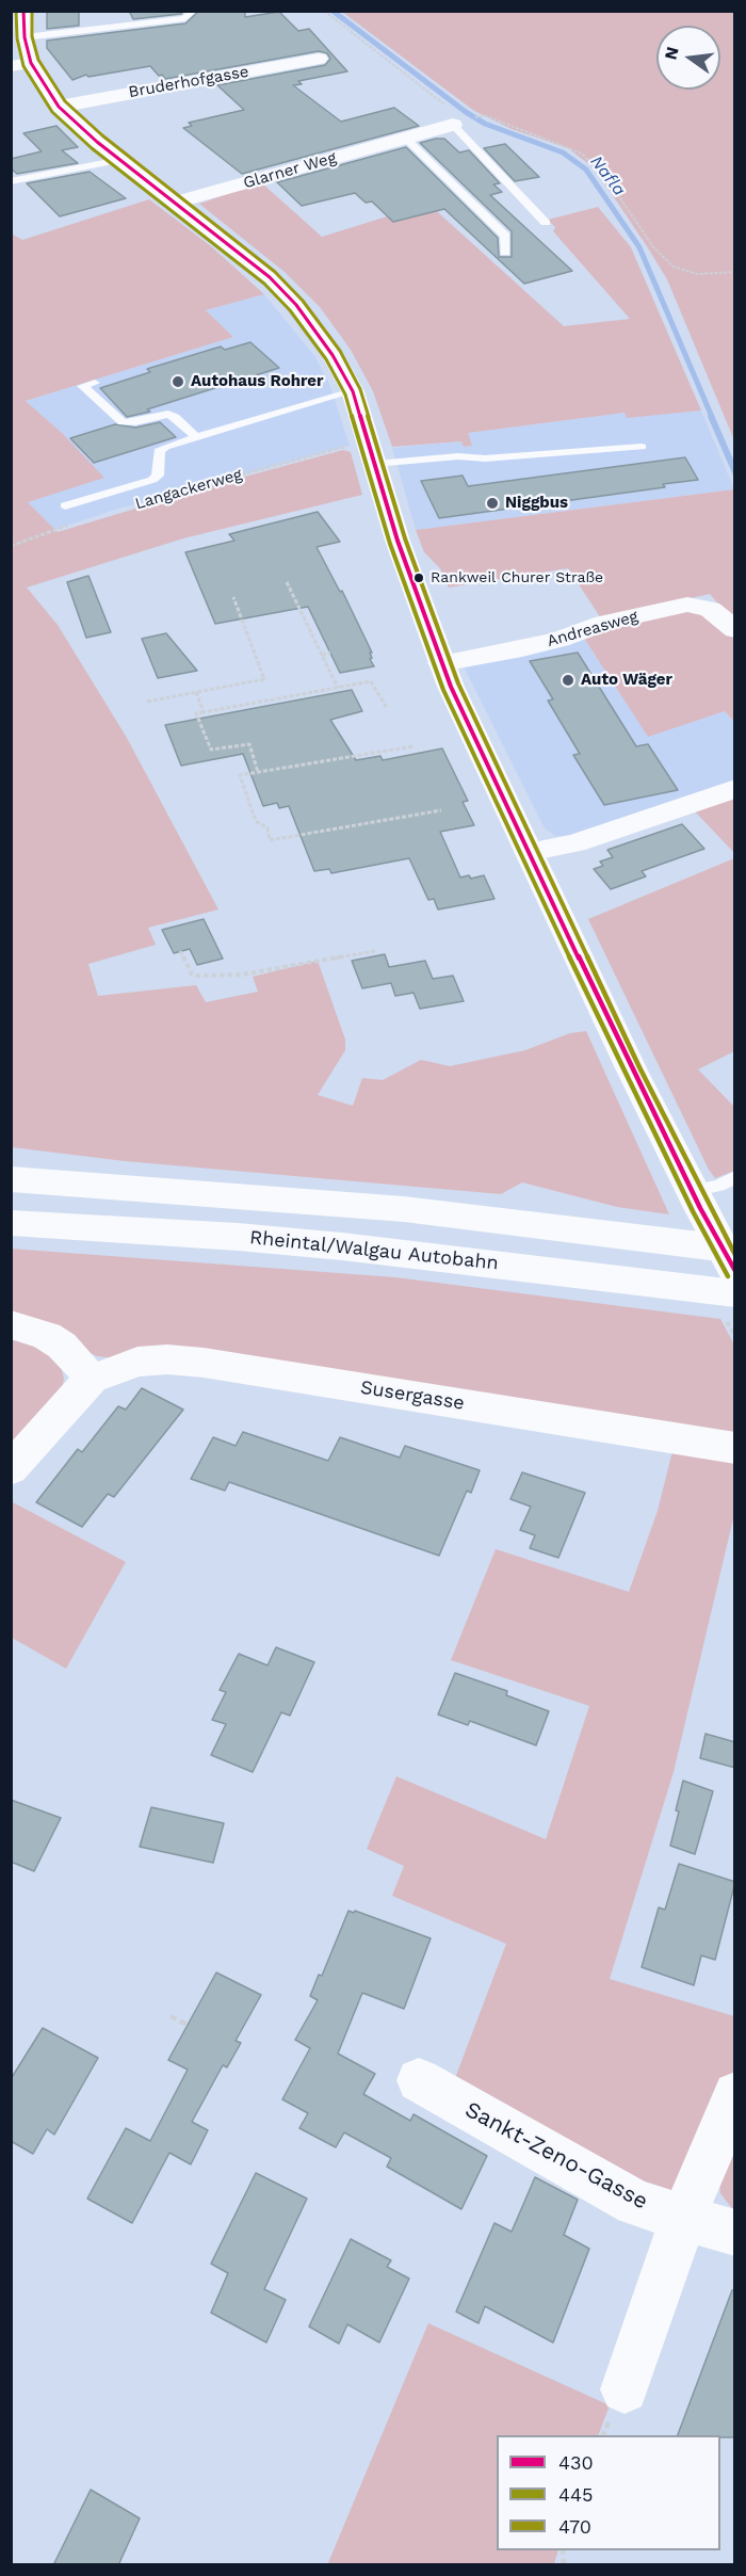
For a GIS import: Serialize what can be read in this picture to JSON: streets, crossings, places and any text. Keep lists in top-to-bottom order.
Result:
{
  "streets": {
    "main road": [
      "Bruderhofgasse",
      "Glarner Weg",
      "Andreasweg",
      "Rheintal/Walgau Autobahn",
      "Susergasse",
      "Sankt-Zeno-Gasse"
    ],
    "path": ["Langackerweg"]
  },
  "water": ["Nafla"],
  "places": [
    "Autohaus Rohrer",
    "Niggbus",
    "Rankweil Churer Straße",
    "Auto Wäger"
  ],
  "lines": ["transit line 430", "transit line 445", "transit line 470"],
  "legend": ["430", "445", "470"],
  "north": "left"
}
